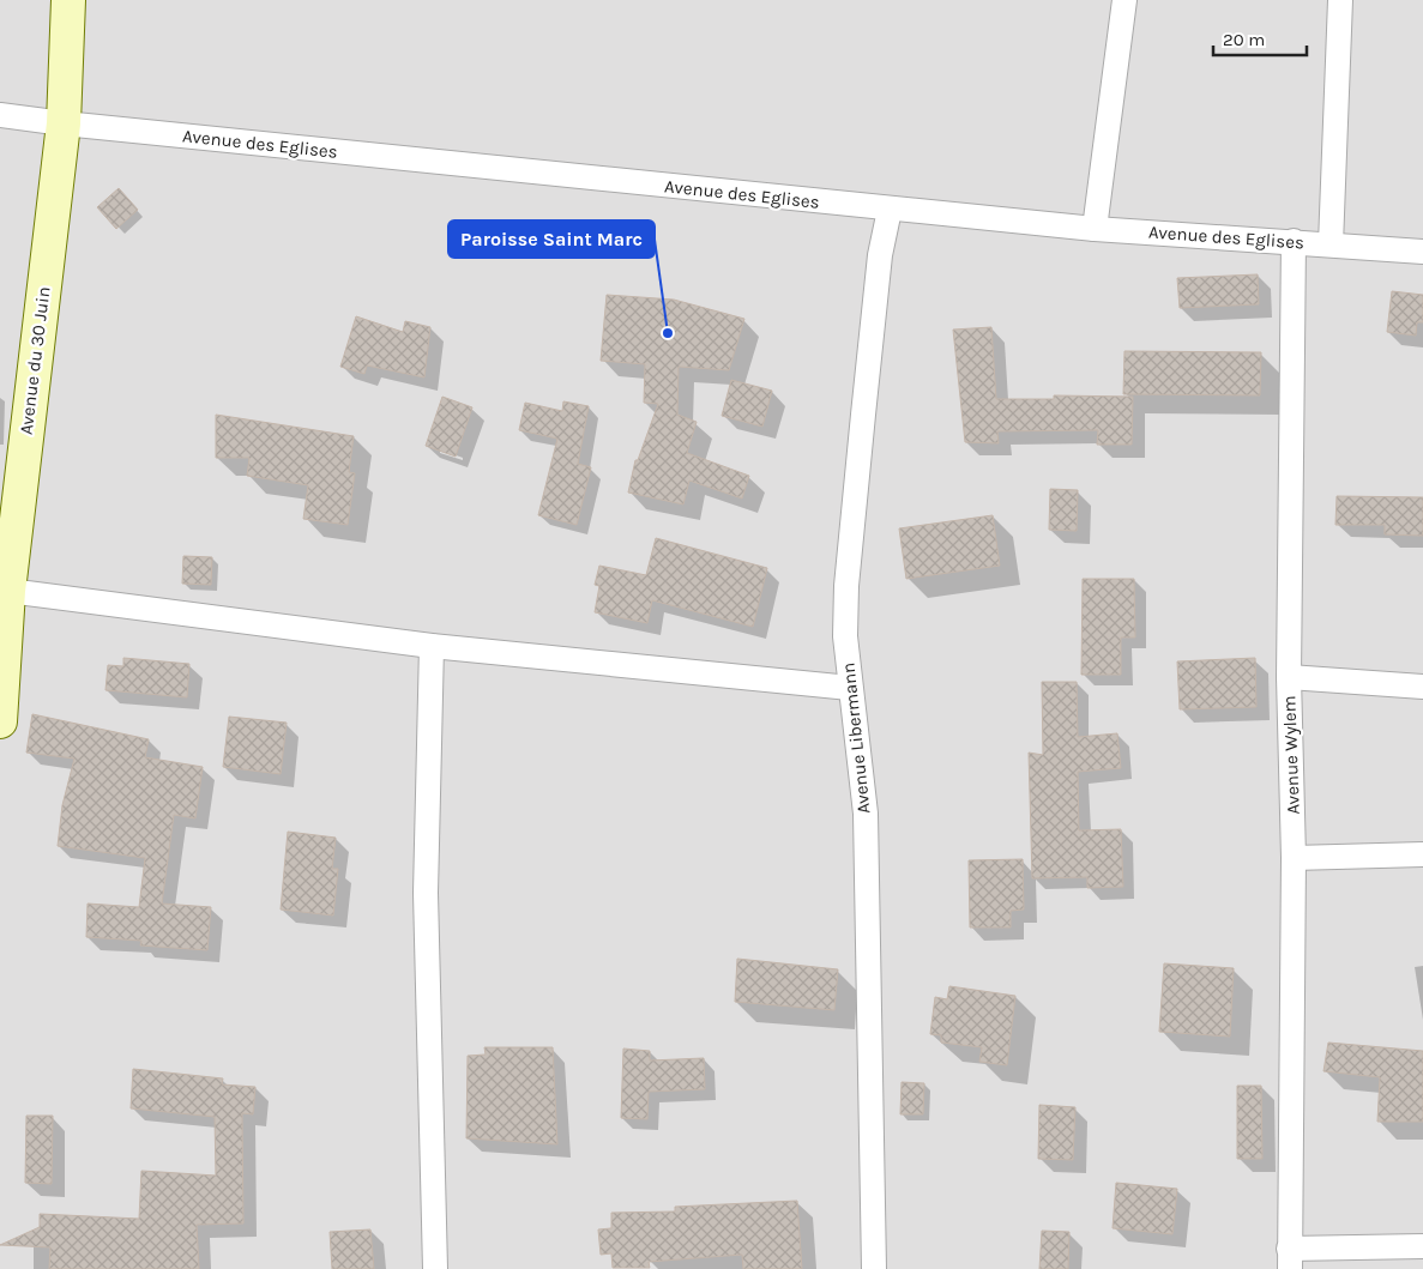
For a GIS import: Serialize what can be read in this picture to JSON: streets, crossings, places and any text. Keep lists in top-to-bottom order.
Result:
{
  "streets": {
    "street": [
      "Avenue des Eglises",
      "Avenue du 30 Juin",
      "Avenue Libermann",
      "Avenue Wylem"
    ]
  },
  "crossings": [
    ["Avenue des Eglises", "Avenue du 30 Juin"],
    ["Avenue des Eglises", "Avenue Libermann"],
    ["Avenue des Eglises", "Avenue Wylem"]
  ],
  "places": ["Paroisse Saint Marc"],
  "scale_bar": "20 m"
}
